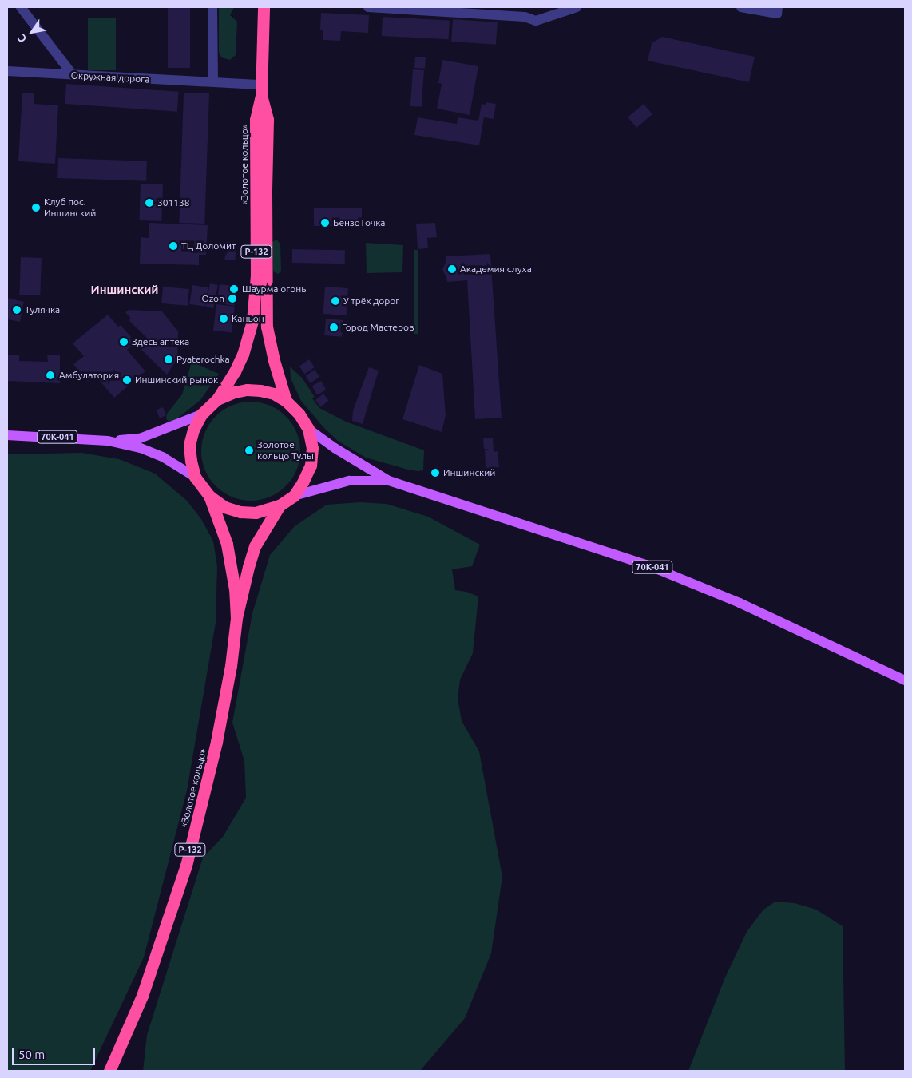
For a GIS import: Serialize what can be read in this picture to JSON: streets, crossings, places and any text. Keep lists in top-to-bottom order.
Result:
{
  "streets": {
    "highway": ["«Золотое кольцо»", "Р-132"],
    "main road": ["70К-041"],
    "street": ["Окружная дорога"]
  },
  "crossings": [
    ["Окружная дорога", "«Золотое кольцо»"],
    ["«Золотое кольцо»", "70К-041"]
  ],
  "districts": ["Иншинский"],
  "places": [
    "301138",
    "Клуб пос. Иншинский",
    "БензоТочка",
    "ТЦ Доломит",
    "Академия слуха",
    "Шаурма огонь",
    "Ozon",
    "У трёх дорог",
    "Тулячка",
    "Каньон",
    "Город Мастеров",
    "Здесь аптека",
    "Pyaterochka",
    "Амбулатория",
    "Иншинский рынок",
    "Золотое кольцо Тулы",
    "Иншинский"
  ],
  "scale_bar": "50 m",
  "north": "bottom left"
}
